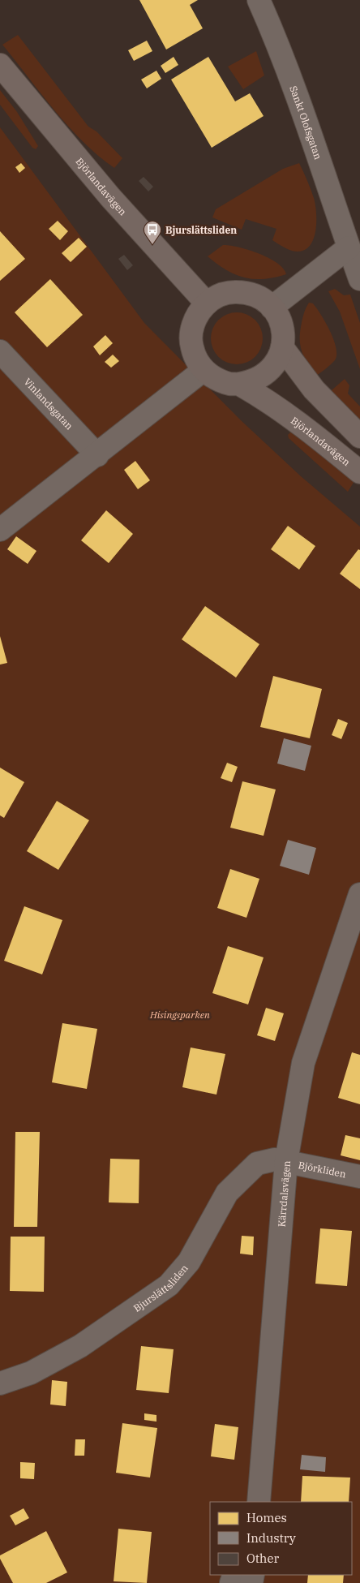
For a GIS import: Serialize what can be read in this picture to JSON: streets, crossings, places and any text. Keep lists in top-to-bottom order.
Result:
{
  "streets": {
    "street": [
      "Sankt Olofsgatan",
      "Björlandavägen",
      "Vinlandsgatan",
      "Björkliden",
      "Kärrdalsvägen",
      "Bjurslättsliden"
    ]
  },
  "crossings": [
    ["Björkliden", "Kärrdalsvägen"],
    ["Björkliden", "Bjurslättsliden"],
    ["Kärrdalsvägen", "Bjurslättsliden"]
  ],
  "parks": ["Hisingsparken"],
  "places": {
    "bus stop": ["Bjurslättsliden"]
  },
  "legend": ["Homes", "Industry", "Other"]
}
